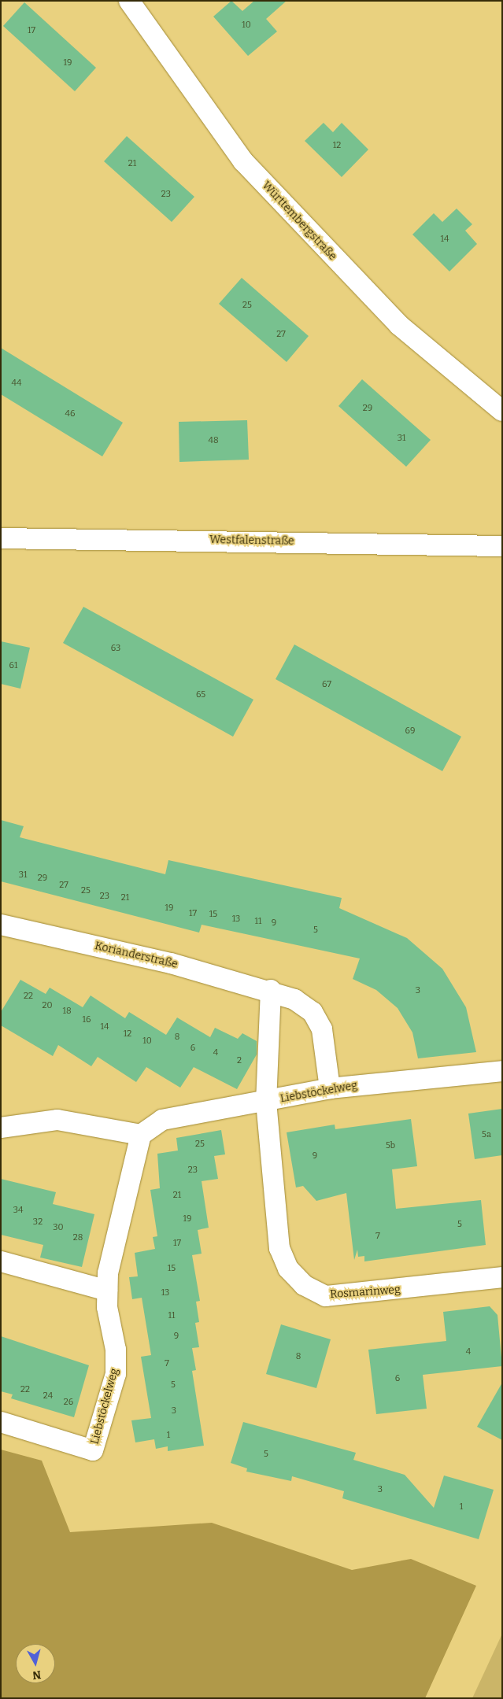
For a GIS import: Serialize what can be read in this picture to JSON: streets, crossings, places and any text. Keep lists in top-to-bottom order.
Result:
{
  "streets": {
    "street": [
      "Württembergstraße",
      "Westfalenstraße",
      "Korianderstraße",
      "Liebstöckelweg",
      "Rosmarinweg"
    ]
  },
  "crossings": [
    ["Korianderstraße", "Liebstöckelweg"],
    ["Liebstöckelweg", "Rosmarinweg"]
  ],
  "house_numbers": [
    "10",
    "17",
    "19",
    "12",
    "21",
    "23",
    "14",
    "25",
    "27",
    "44",
    "29",
    "46",
    "31",
    "48",
    "63",
    "61",
    "67",
    "65",
    "69",
    "31",
    "29",
    "27",
    "25",
    "23",
    "21",
    "19",
    "17",
    "15",
    "13",
    "11",
    "9",
    "5",
    "3",
    "22",
    "20",
    "18",
    "16",
    "14",
    "12",
    "8",
    "10",
    "6",
    "4",
    "2",
    "5a",
    "25",
    "5b",
    "9",
    "23",
    "21",
    "34",
    "19",
    "32",
    "5",
    "30",
    "7",
    "28",
    "17",
    "15",
    "13",
    "11",
    "9",
    "4",
    "8",
    "7",
    "6",
    "5",
    "22",
    "24",
    "26",
    "3",
    "1",
    "5",
    "3",
    "1"
  ],
  "north": "bottom"
}
